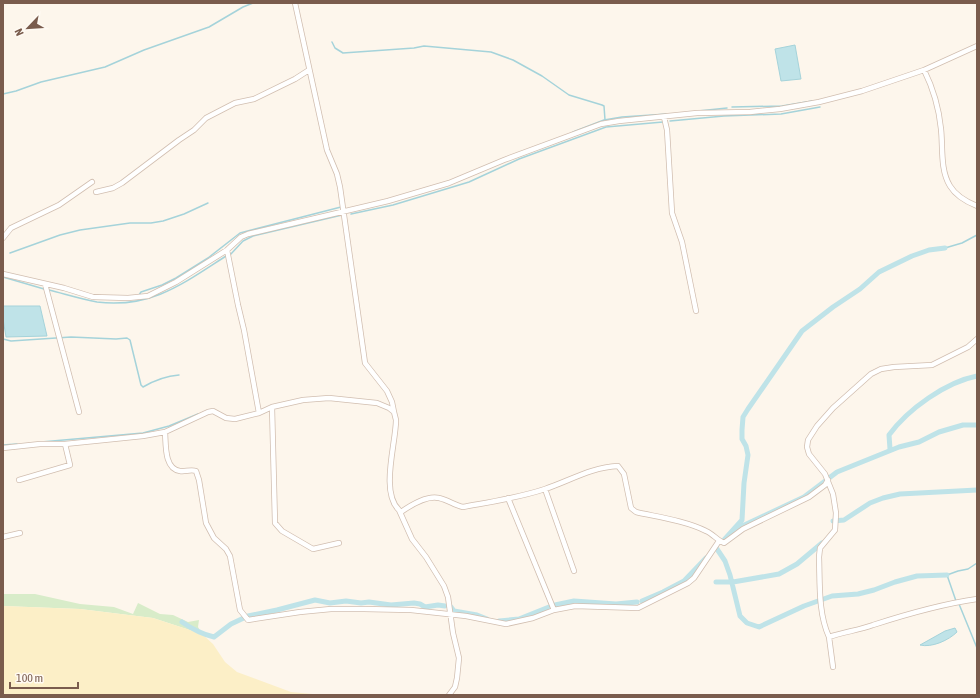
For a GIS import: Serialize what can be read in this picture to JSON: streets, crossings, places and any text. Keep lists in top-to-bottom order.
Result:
{
  "scale_bar": "100 m",
  "north": "bottom left"
}
